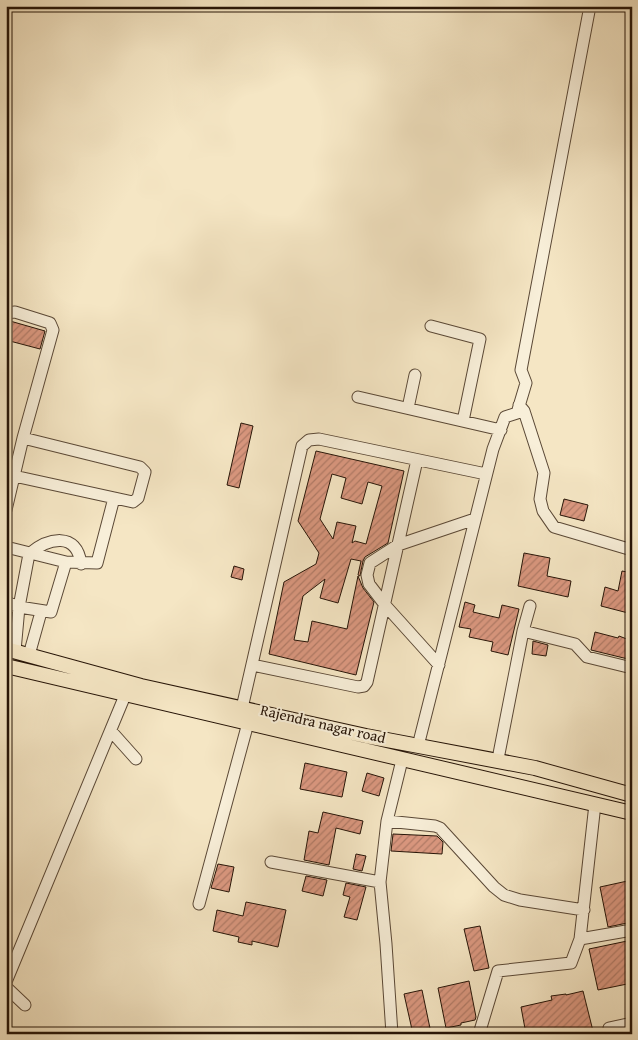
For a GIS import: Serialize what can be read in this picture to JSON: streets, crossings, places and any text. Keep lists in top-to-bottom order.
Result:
{
  "streets": {
    "main road": ["Rajendra nagar road"]
  }
}
